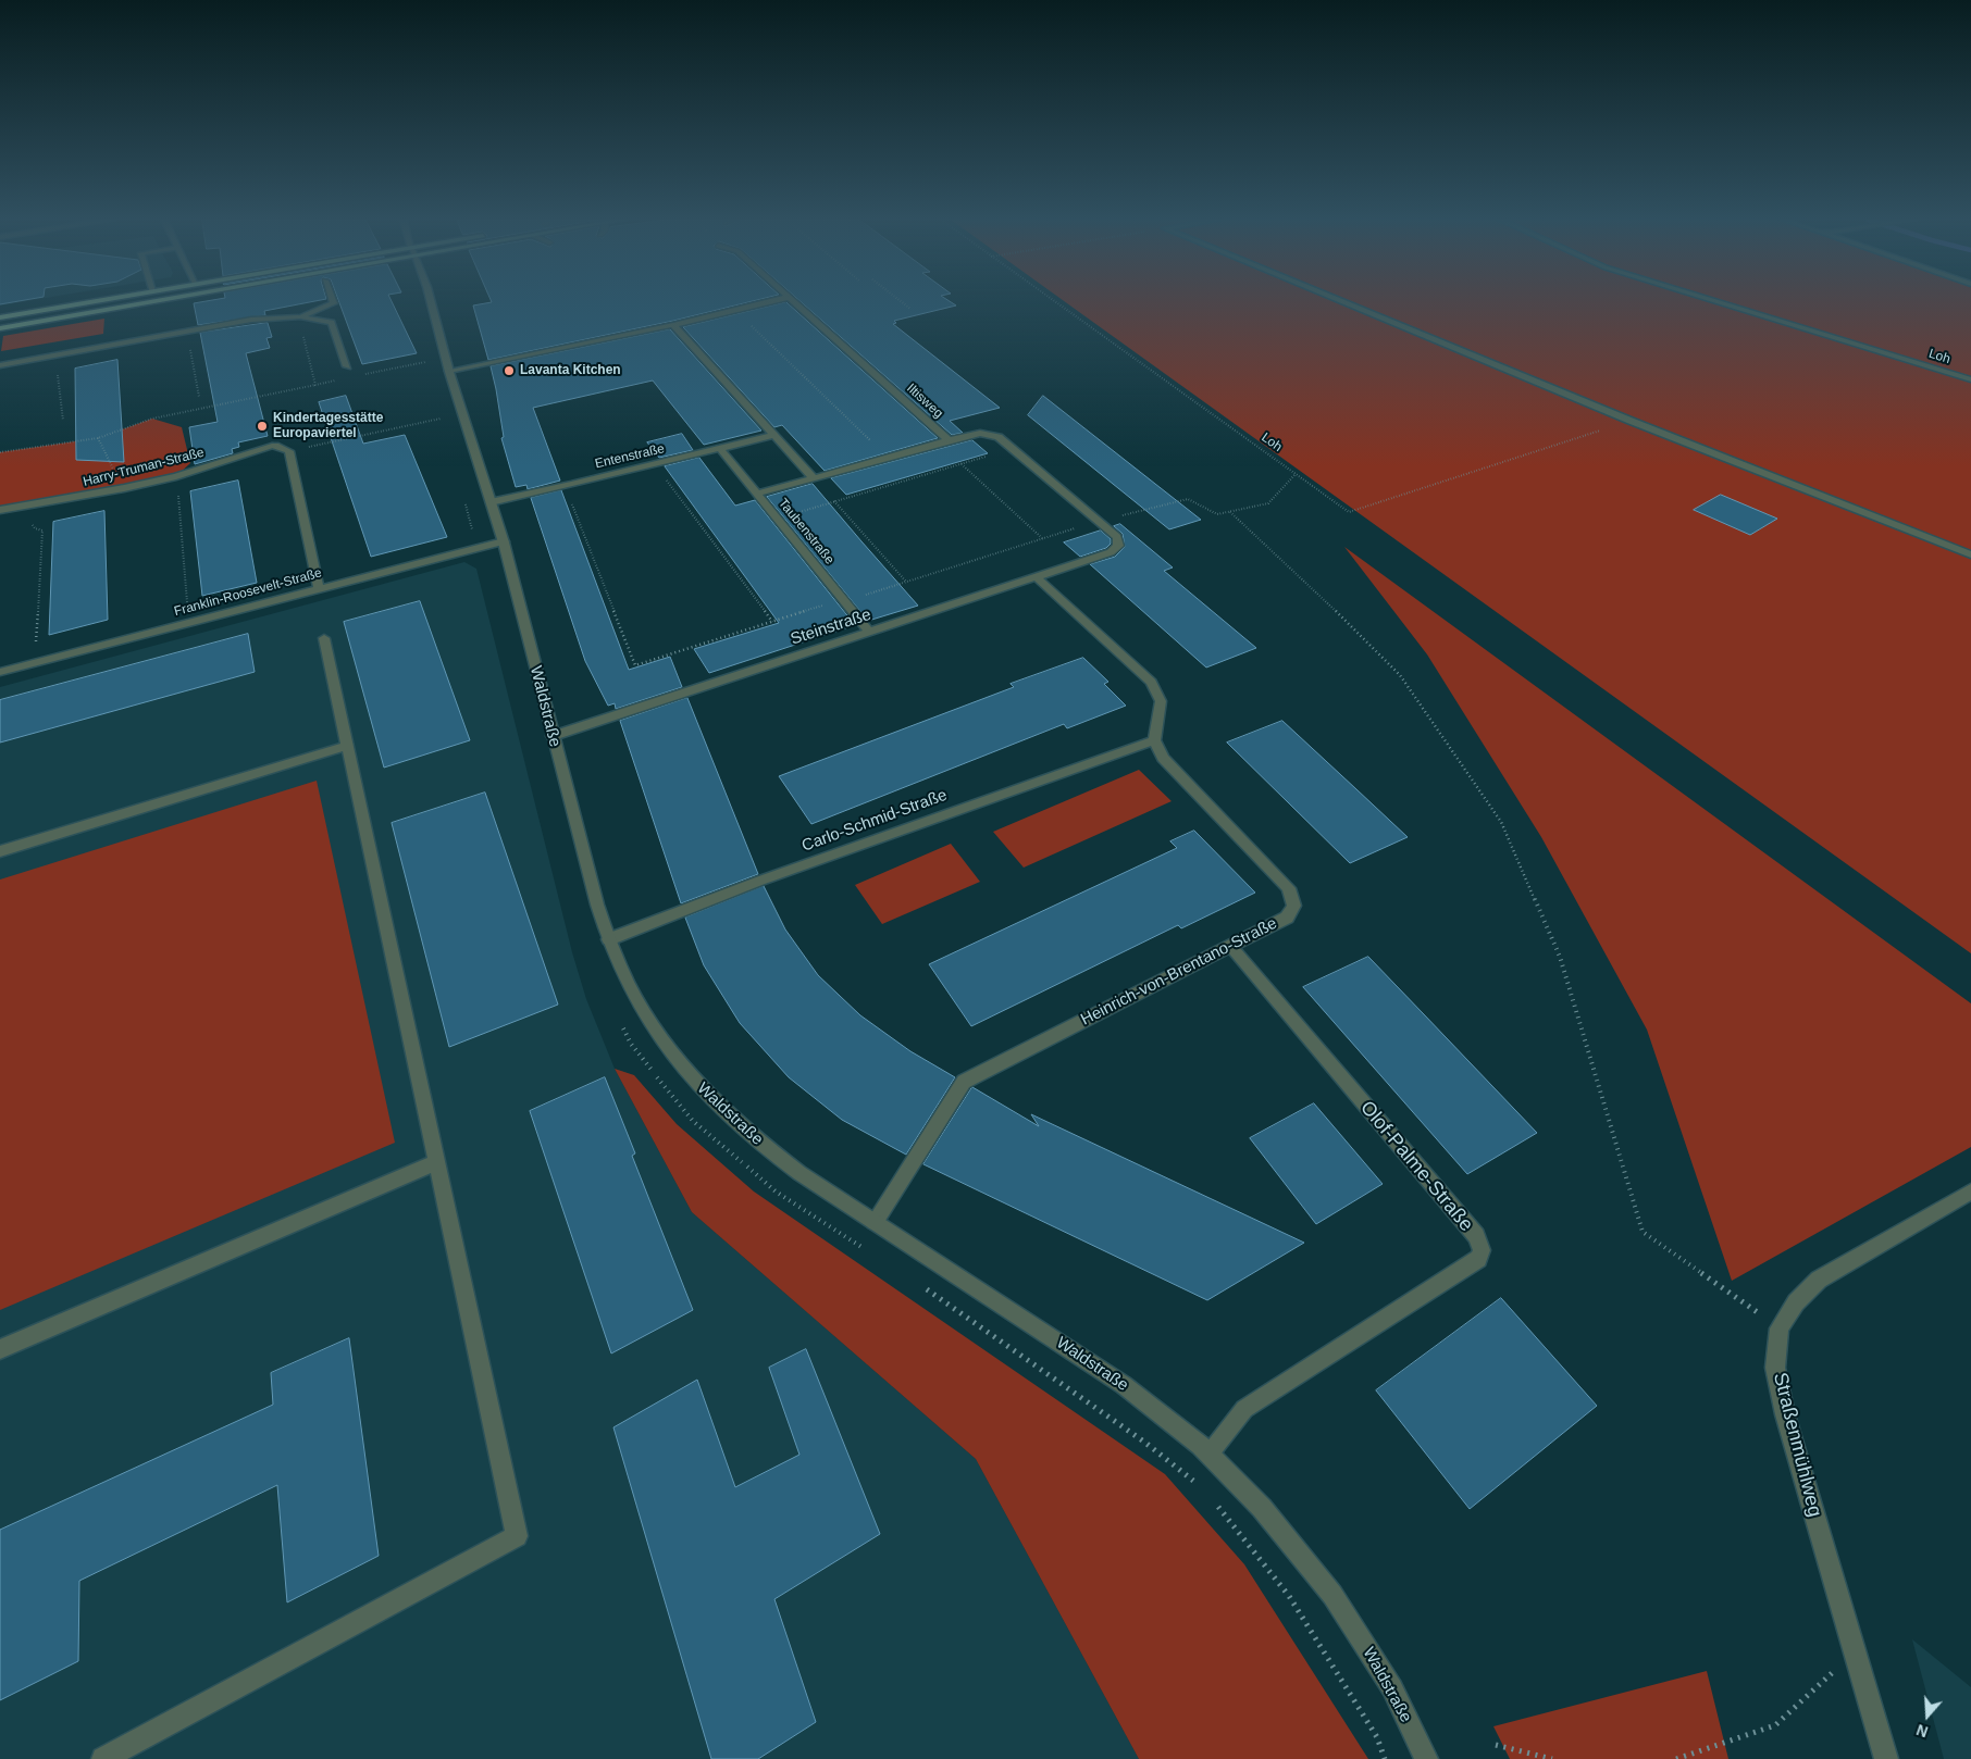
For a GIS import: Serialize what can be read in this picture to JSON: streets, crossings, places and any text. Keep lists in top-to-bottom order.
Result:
{
  "streets": {
    "street": [
      "Loh",
      "Iltisweg",
      "Entenstraße",
      "Harry-Truman-Straße",
      "Taubenstraße",
      "Franklin-Roosevelt-Straße",
      "Steinstraße",
      "Waldstraße",
      "Carlo-Schmid-Straße",
      "Heinrich-von-Brentano-Straße",
      "Olof-Palme-Straße",
      "Straßenmühlweg"
    ]
  },
  "crossings": [
    ["Iltisweg", "Steinstraße"],
    ["Entenstraße", "Taubenstraße"],
    ["Entenstraße", "Waldstraße"],
    ["Taubenstraße", "Steinstraße"],
    ["Franklin-Roosevelt-Straße", "Waldstraße"],
    ["Steinstraße", "Waldstraße"],
    ["Waldstraße", "Carlo-Schmid-Straße"],
    ["Waldstraße", "Heinrich-von-Brentano-Straße"],
    ["Waldstraße", "Olof-Palme-Straße"],
    ["Carlo-Schmid-Straße", "Heinrich-von-Brentano-Straße"],
    ["Heinrich-von-Brentano-Straße", "Olof-Palme-Straße"]
  ],
  "places": ["Lavanta Kitchen", "Kindertagesstätte Europaviertel"],
  "north": "bottom"
}
